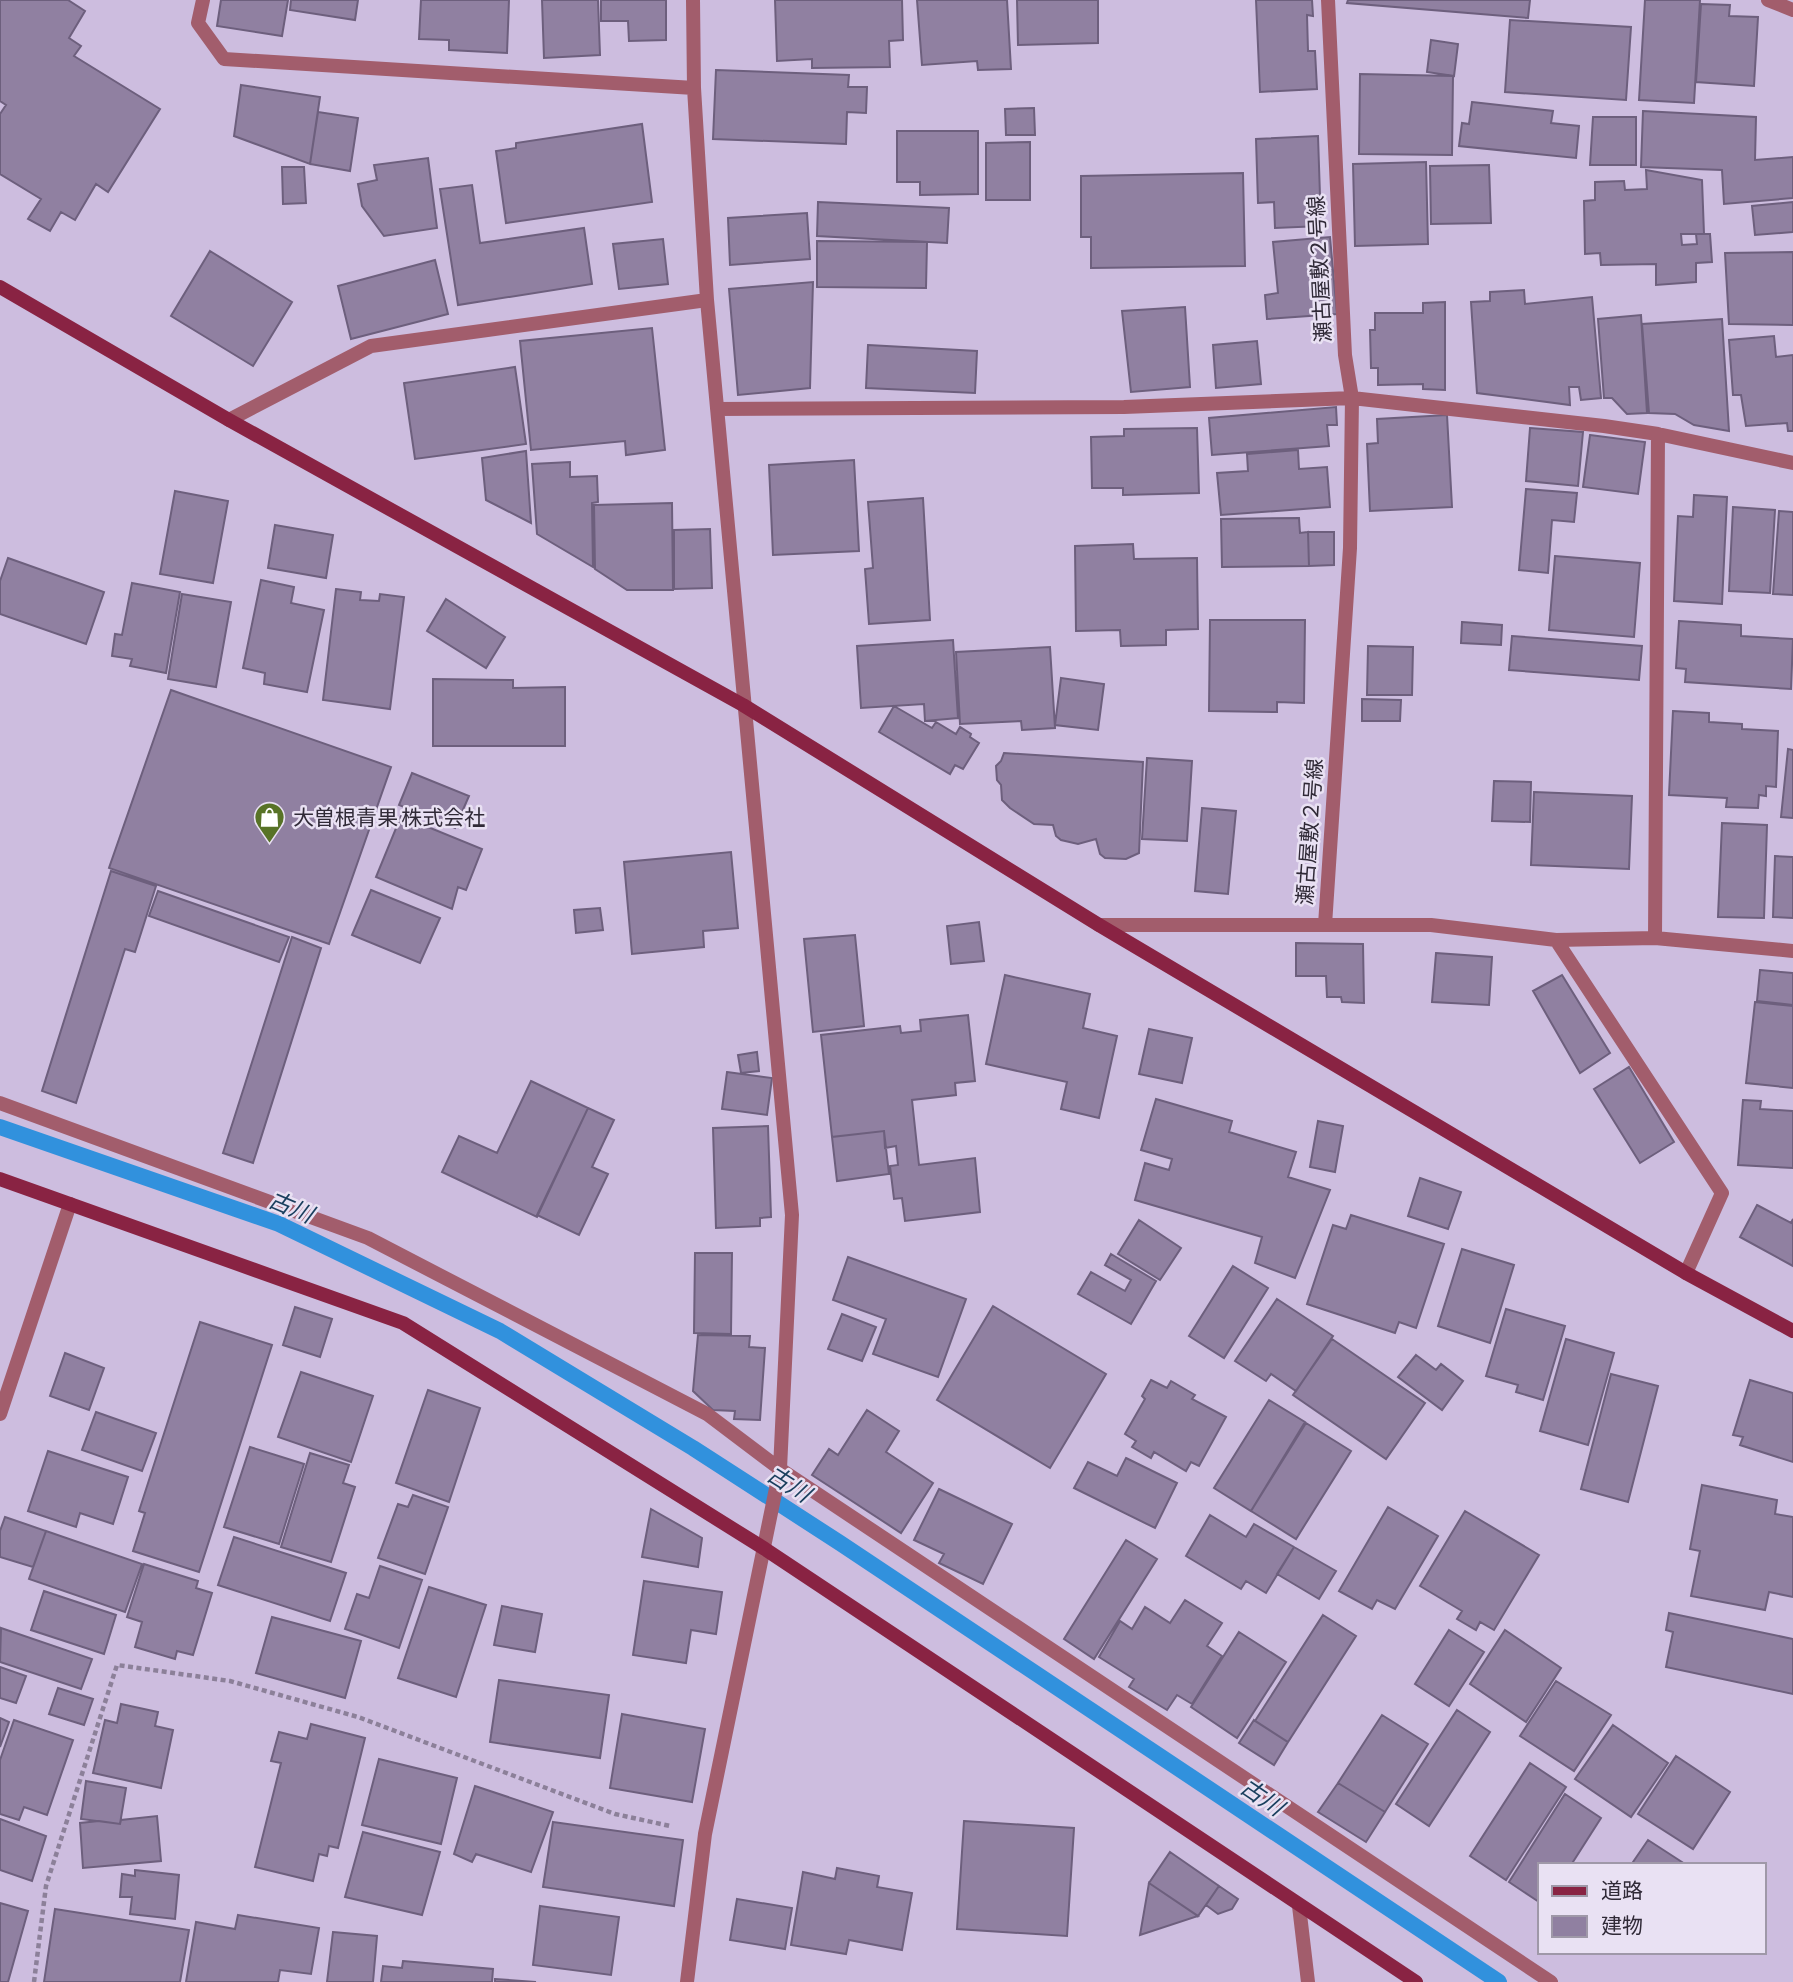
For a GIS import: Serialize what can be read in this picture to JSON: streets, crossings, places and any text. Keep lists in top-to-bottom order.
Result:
{
  "streets": {
    "street": ["瀬古屋敷２号線"]
  },
  "water": ["古川"],
  "places": {
    "shop": ["大曽根青果 株式会社"]
  },
  "legend": ["道路", "建物"]
}
